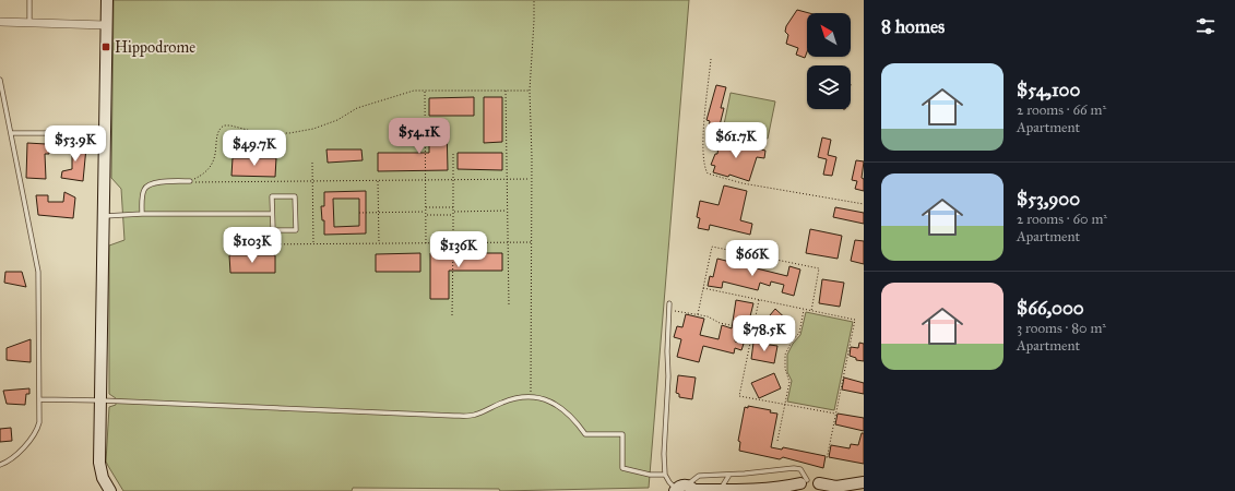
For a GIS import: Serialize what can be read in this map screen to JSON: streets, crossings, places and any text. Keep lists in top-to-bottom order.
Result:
{
  "places": {
    "transit": ["Hippodrome"]
  },
  "north": "top left",
  "page": {
    "heading": "8 homes",
    "list": [
      {
        "name": "$54,100",
        "note": "2 rooms · 66 m² · Apartment"
      },
      {
        "name": "$53,900",
        "note": "2 rooms · 60 m² · Apartment"
      },
      {
        "name": "$66,000",
        "note": "3 rooms · 80 m² · Apartment"
      }
    ],
    "price": [
      "$54.1K",
      "$61.7K",
      "$53.9K",
      "$49.7K",
      "$103K",
      "$136K",
      "$66K",
      "$78.5K"
    ]
  }
}
